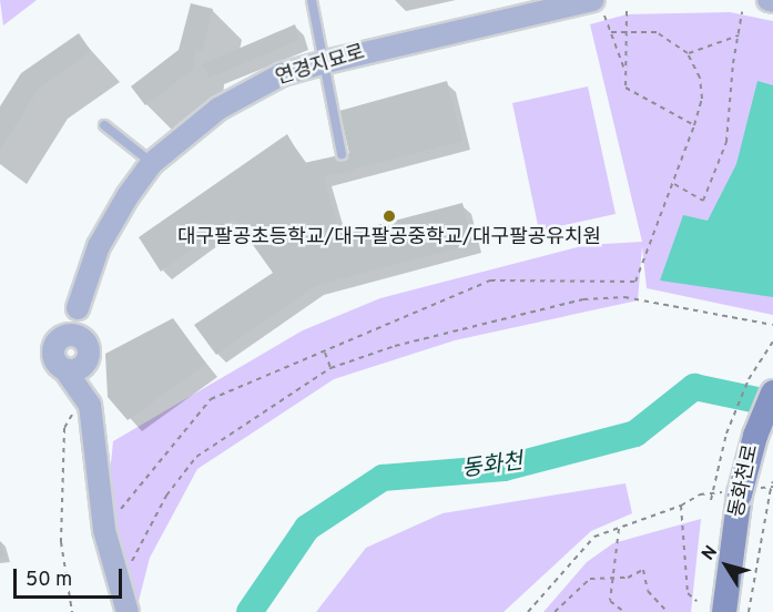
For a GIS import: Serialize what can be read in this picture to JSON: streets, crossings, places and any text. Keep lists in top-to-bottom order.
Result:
{
  "streets": {
    "main road": ["동화천로"],
    "street": ["연경지묘로"]
  },
  "water": ["동화천"],
  "places": ["대구팔공초등학교/대구팔공중학교/대구팔공유치원"],
  "scale_bar": "50 m",
  "north": "top left"
}
